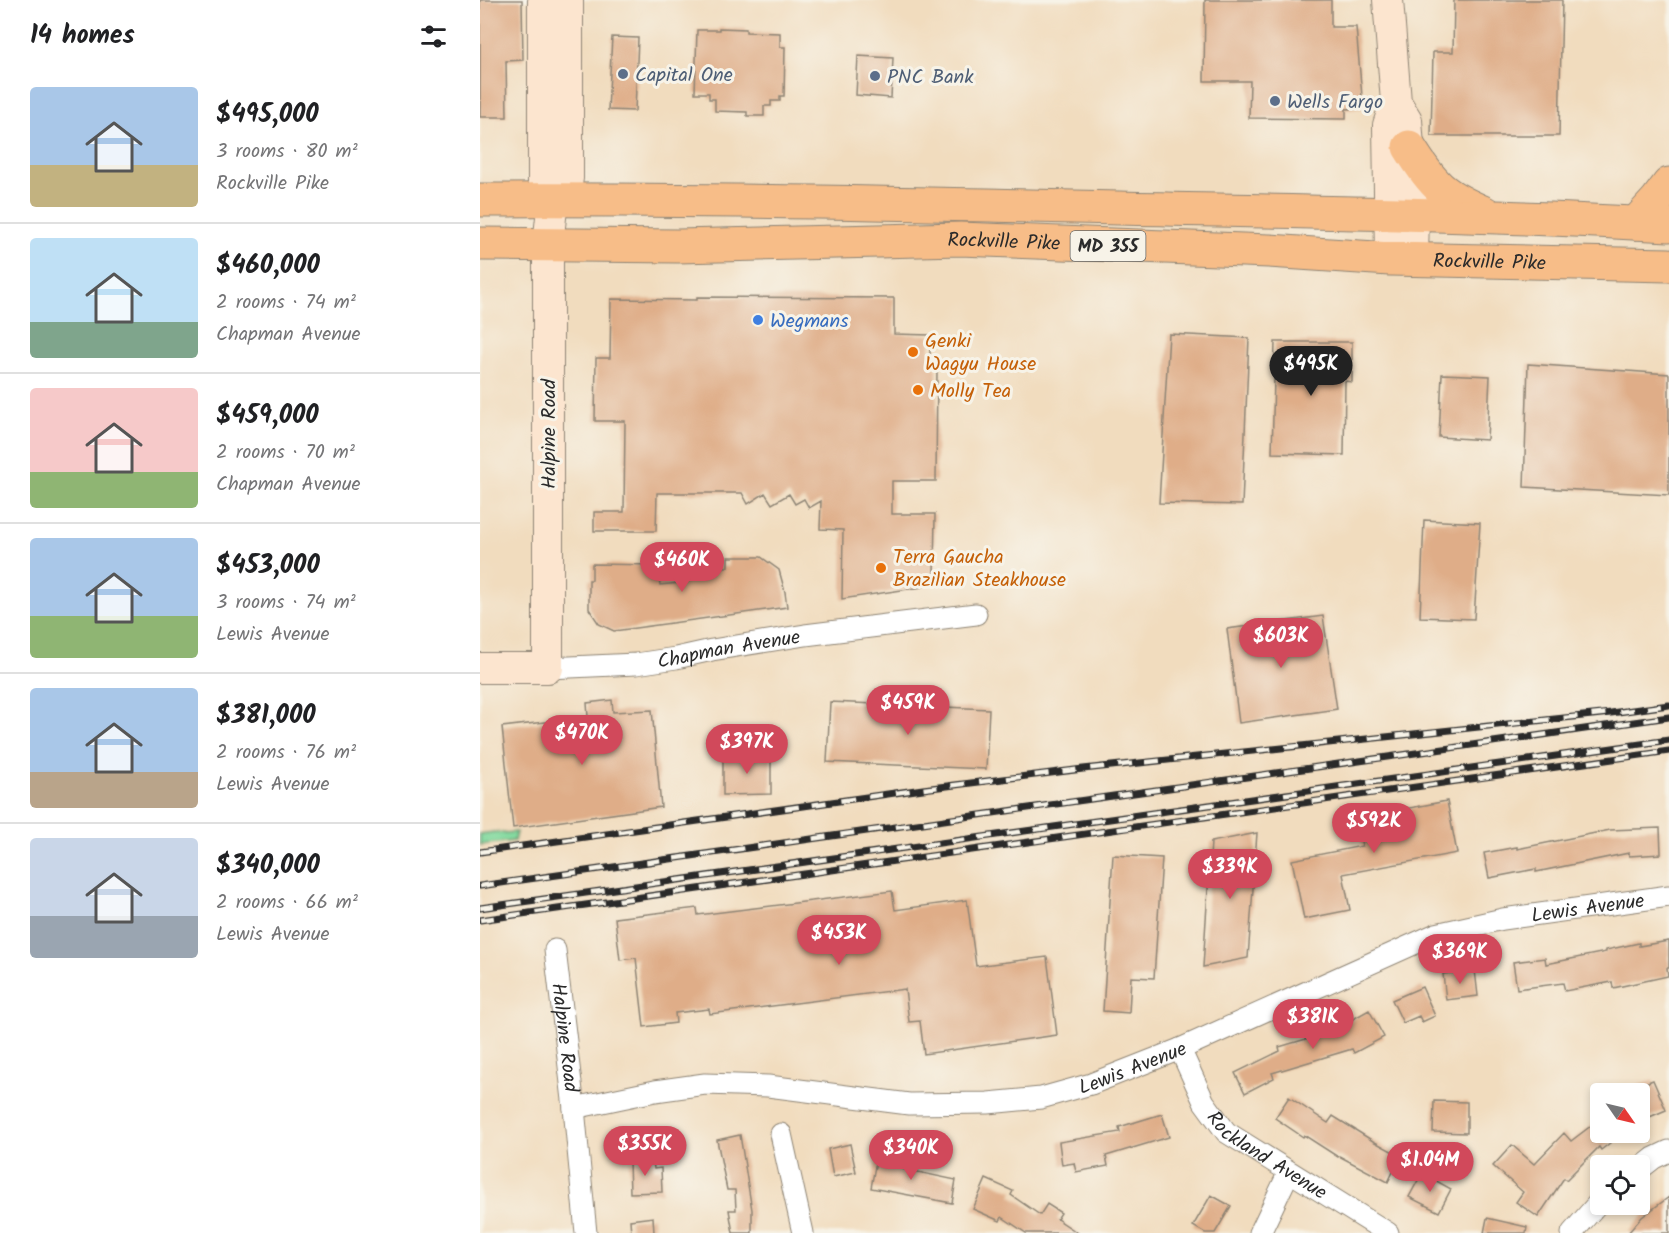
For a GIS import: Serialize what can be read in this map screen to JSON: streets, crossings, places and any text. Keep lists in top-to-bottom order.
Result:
{
  "streets": {
    "main road": ["Rockville Pike", "MD 355"],
    "street": [
      "Halpine Road",
      "Chapman Avenue",
      "Lewis Avenue",
      "Rockland Avenue"
    ]
  },
  "crossings": [
    ["Rockville Pike", "Halpine Road"],
    ["Halpine Road", "Chapman Avenue"],
    ["Halpine Road", "Lewis Avenue"],
    ["Lewis Avenue", "Rockland Avenue"]
  ],
  "places": [
    "Capital One",
    "PNC Bank",
    "Wells Fargo",
    "Wegmans",
    "Genki Wagyu House",
    "Molly Tea",
    "Terra Gaucha Brazilian Steakhouse"
  ],
  "north": "bottom right",
  "page": {
    "heading": "14 homes",
    "list": [
      {
        "name": "$495,000",
        "note": "3 rooms · 80 m² · Rockville Pike"
      },
      {
        "name": "$460,000",
        "note": "2 rooms · 74 m² · Chapman Avenue"
      },
      {
        "name": "$459,000",
        "note": "2 rooms · 70 m² · Chapman Avenue"
      },
      {
        "name": "$453,000",
        "note": "3 rooms · 74 m² · Lewis Avenue"
      },
      {
        "name": "$381,000",
        "note": "2 rooms · 76 m² · Lewis Avenue"
      },
      {
        "name": "$340,000",
        "note": "2 rooms · 66 m² · Lewis Avenue"
      }
    ],
    "price": [
      "$495K",
      "$460K",
      "$603K",
      "$459K",
      "$470K",
      "$397K",
      "$592K",
      "$339K",
      "$453K",
      "$369K",
      "$381K",
      "$355K",
      "$340K",
      "$1.04M"
    ]
  }
}
